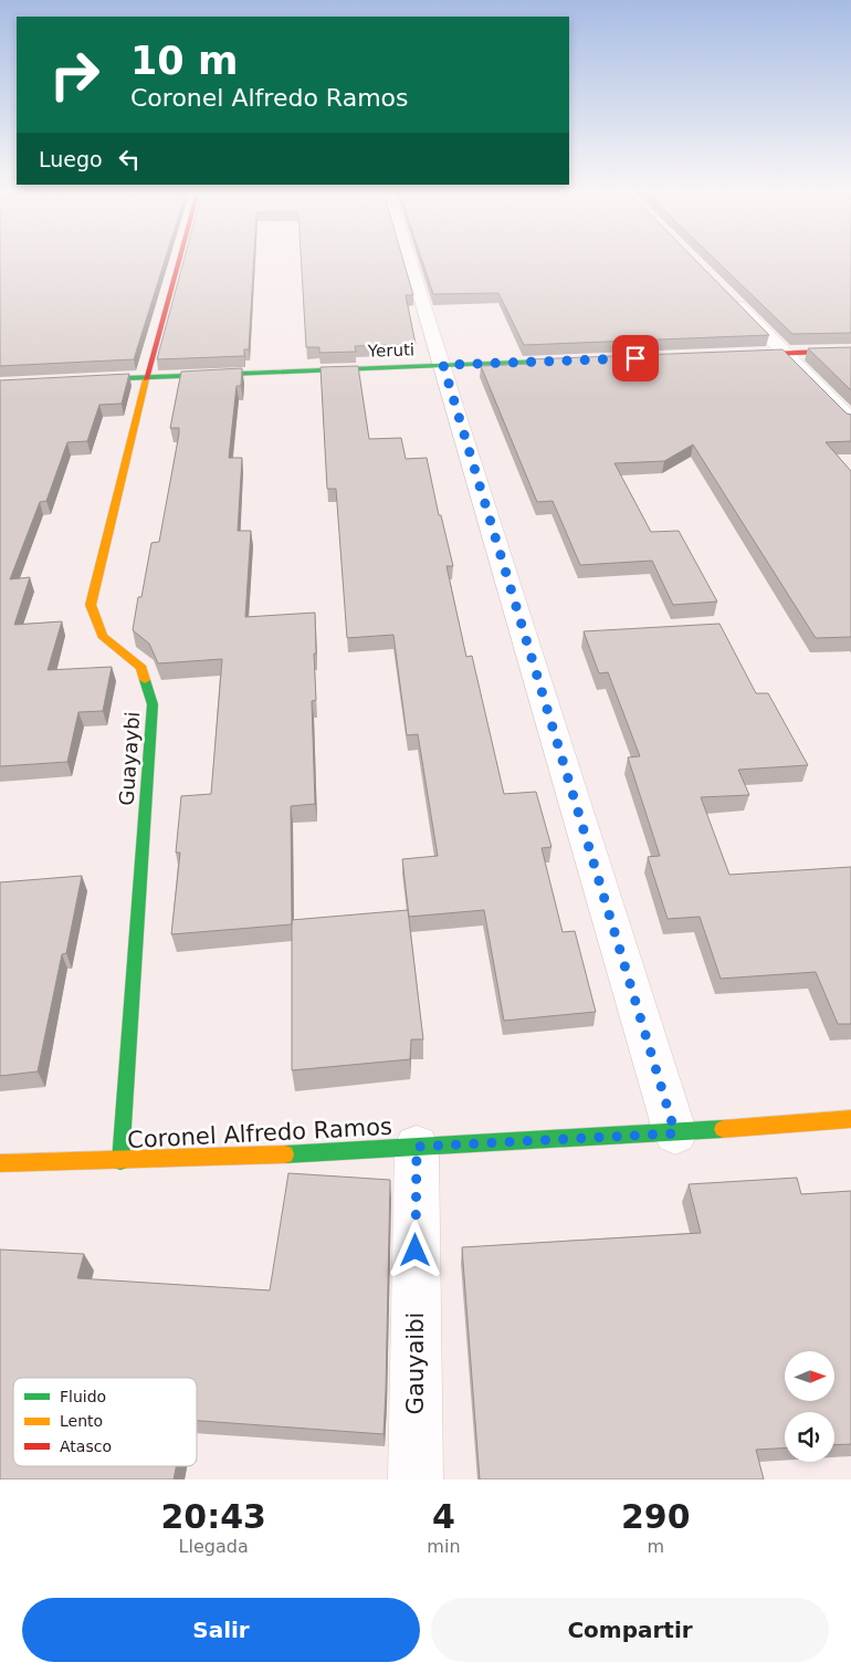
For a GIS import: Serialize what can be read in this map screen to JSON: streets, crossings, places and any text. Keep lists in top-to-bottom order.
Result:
{
  "streets": {
    "street": [
      "Yeruti",
      "Guayaybi",
      "Coronel Alfredo Ramos",
      "Gauyaibi"
    ]
  },
  "crossings": [
    ["Yeruti", "Guayaybi"],
    ["Guayaybi", "Coronel Alfredo Ramos"],
    ["Coronel Alfredo Ramos", "Gauyaibi"]
  ],
  "legend": ["Fluido", "Lento", "Atasco"],
  "north": "right",
  "page": {
    "turn": ["10 m", "Coronel Alfredo Ramos"],
    "then": "Luego",
    "eta": [
      "20:43",
      "Llegada",
      "4",
      "min",
      "290",
      "m"
    ],
    "buttons": ["Salir", "Compartir"]
  }
}
